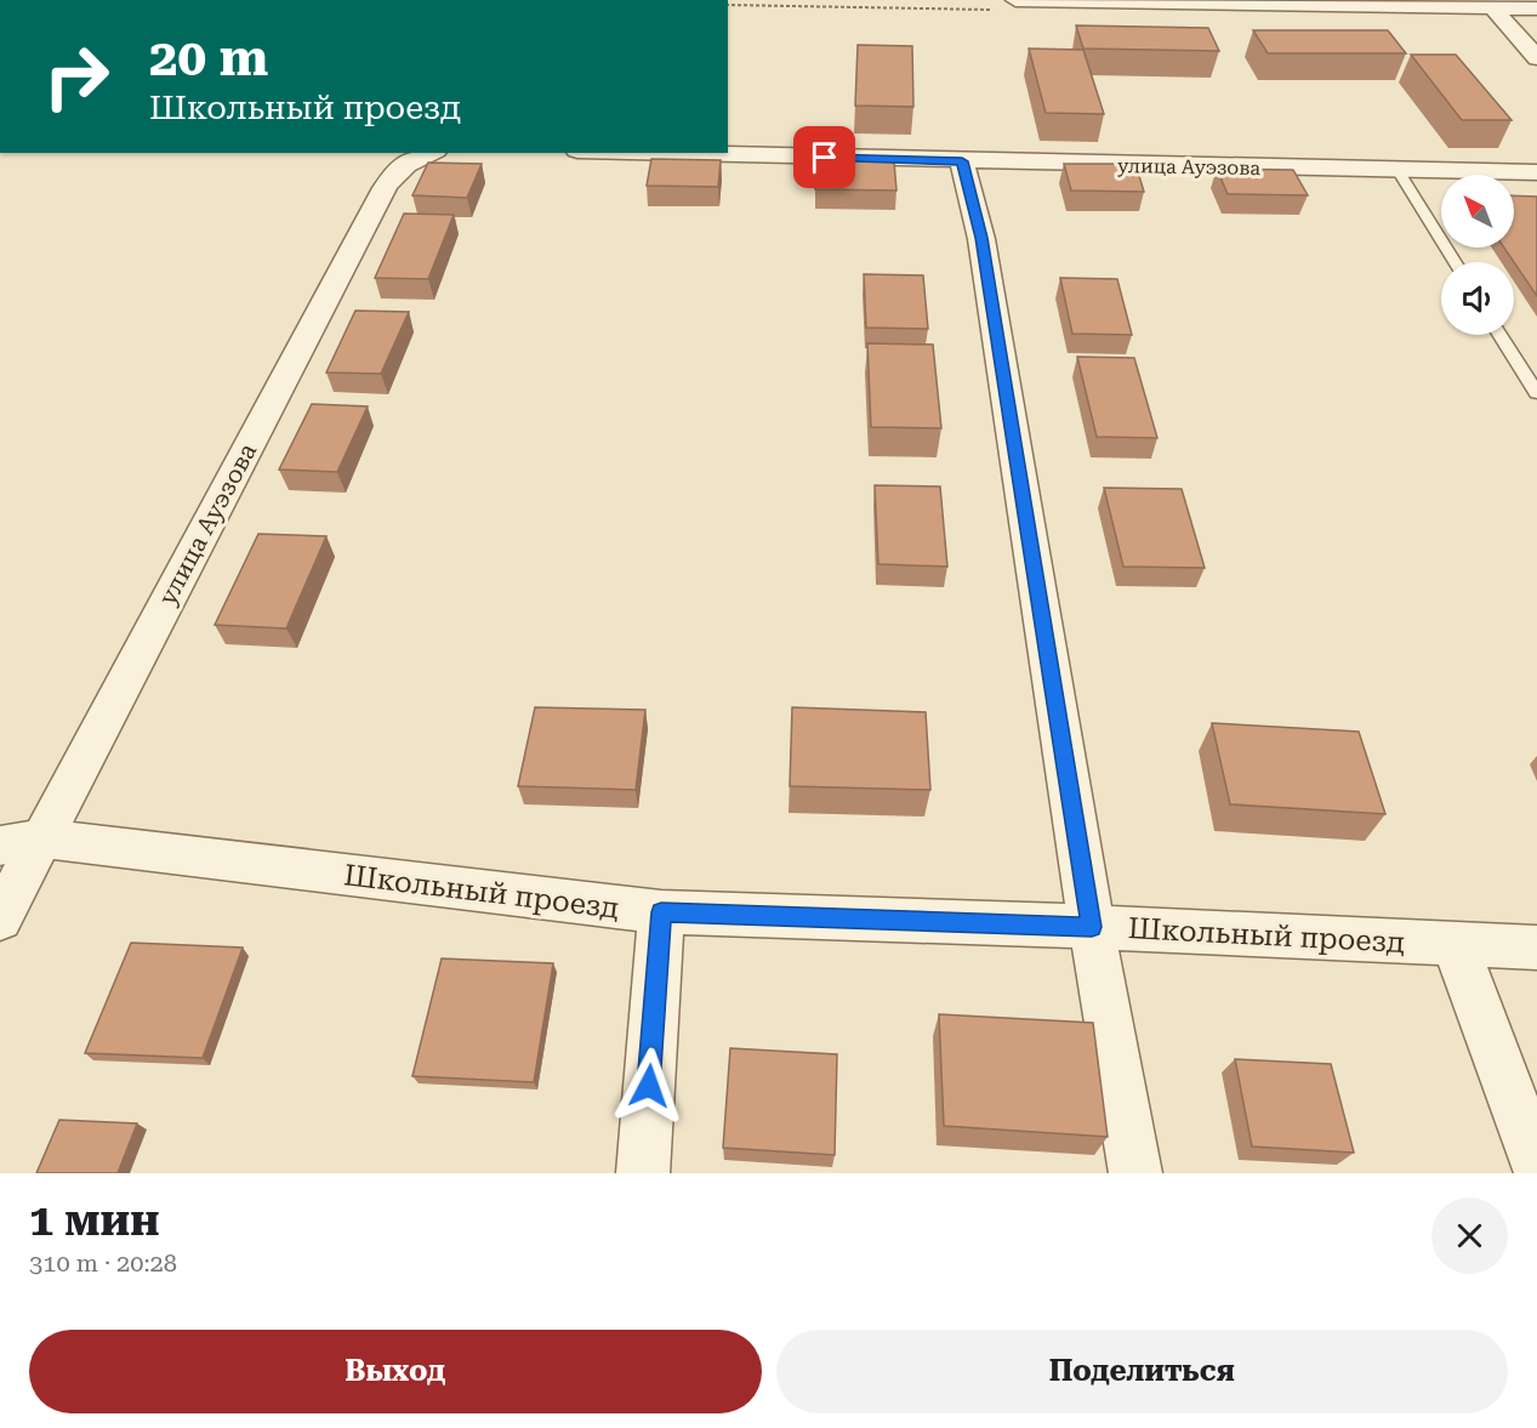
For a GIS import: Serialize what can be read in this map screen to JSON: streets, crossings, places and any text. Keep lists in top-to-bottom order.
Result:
{
  "streets": {
    "street": ["улица Ауэзова", "Школьный проезд"]
  },
  "crossings": [
    ["улица Ауэзова", "Школьный проезд"]
  ],
  "north": "top left",
  "page": {
    "turn": ["20 m", "Школьный проезд"],
    "heading": ["1 мин", "310 m · 20:28"],
    "buttons": ["Выход", "Поделиться"]
  }
}
